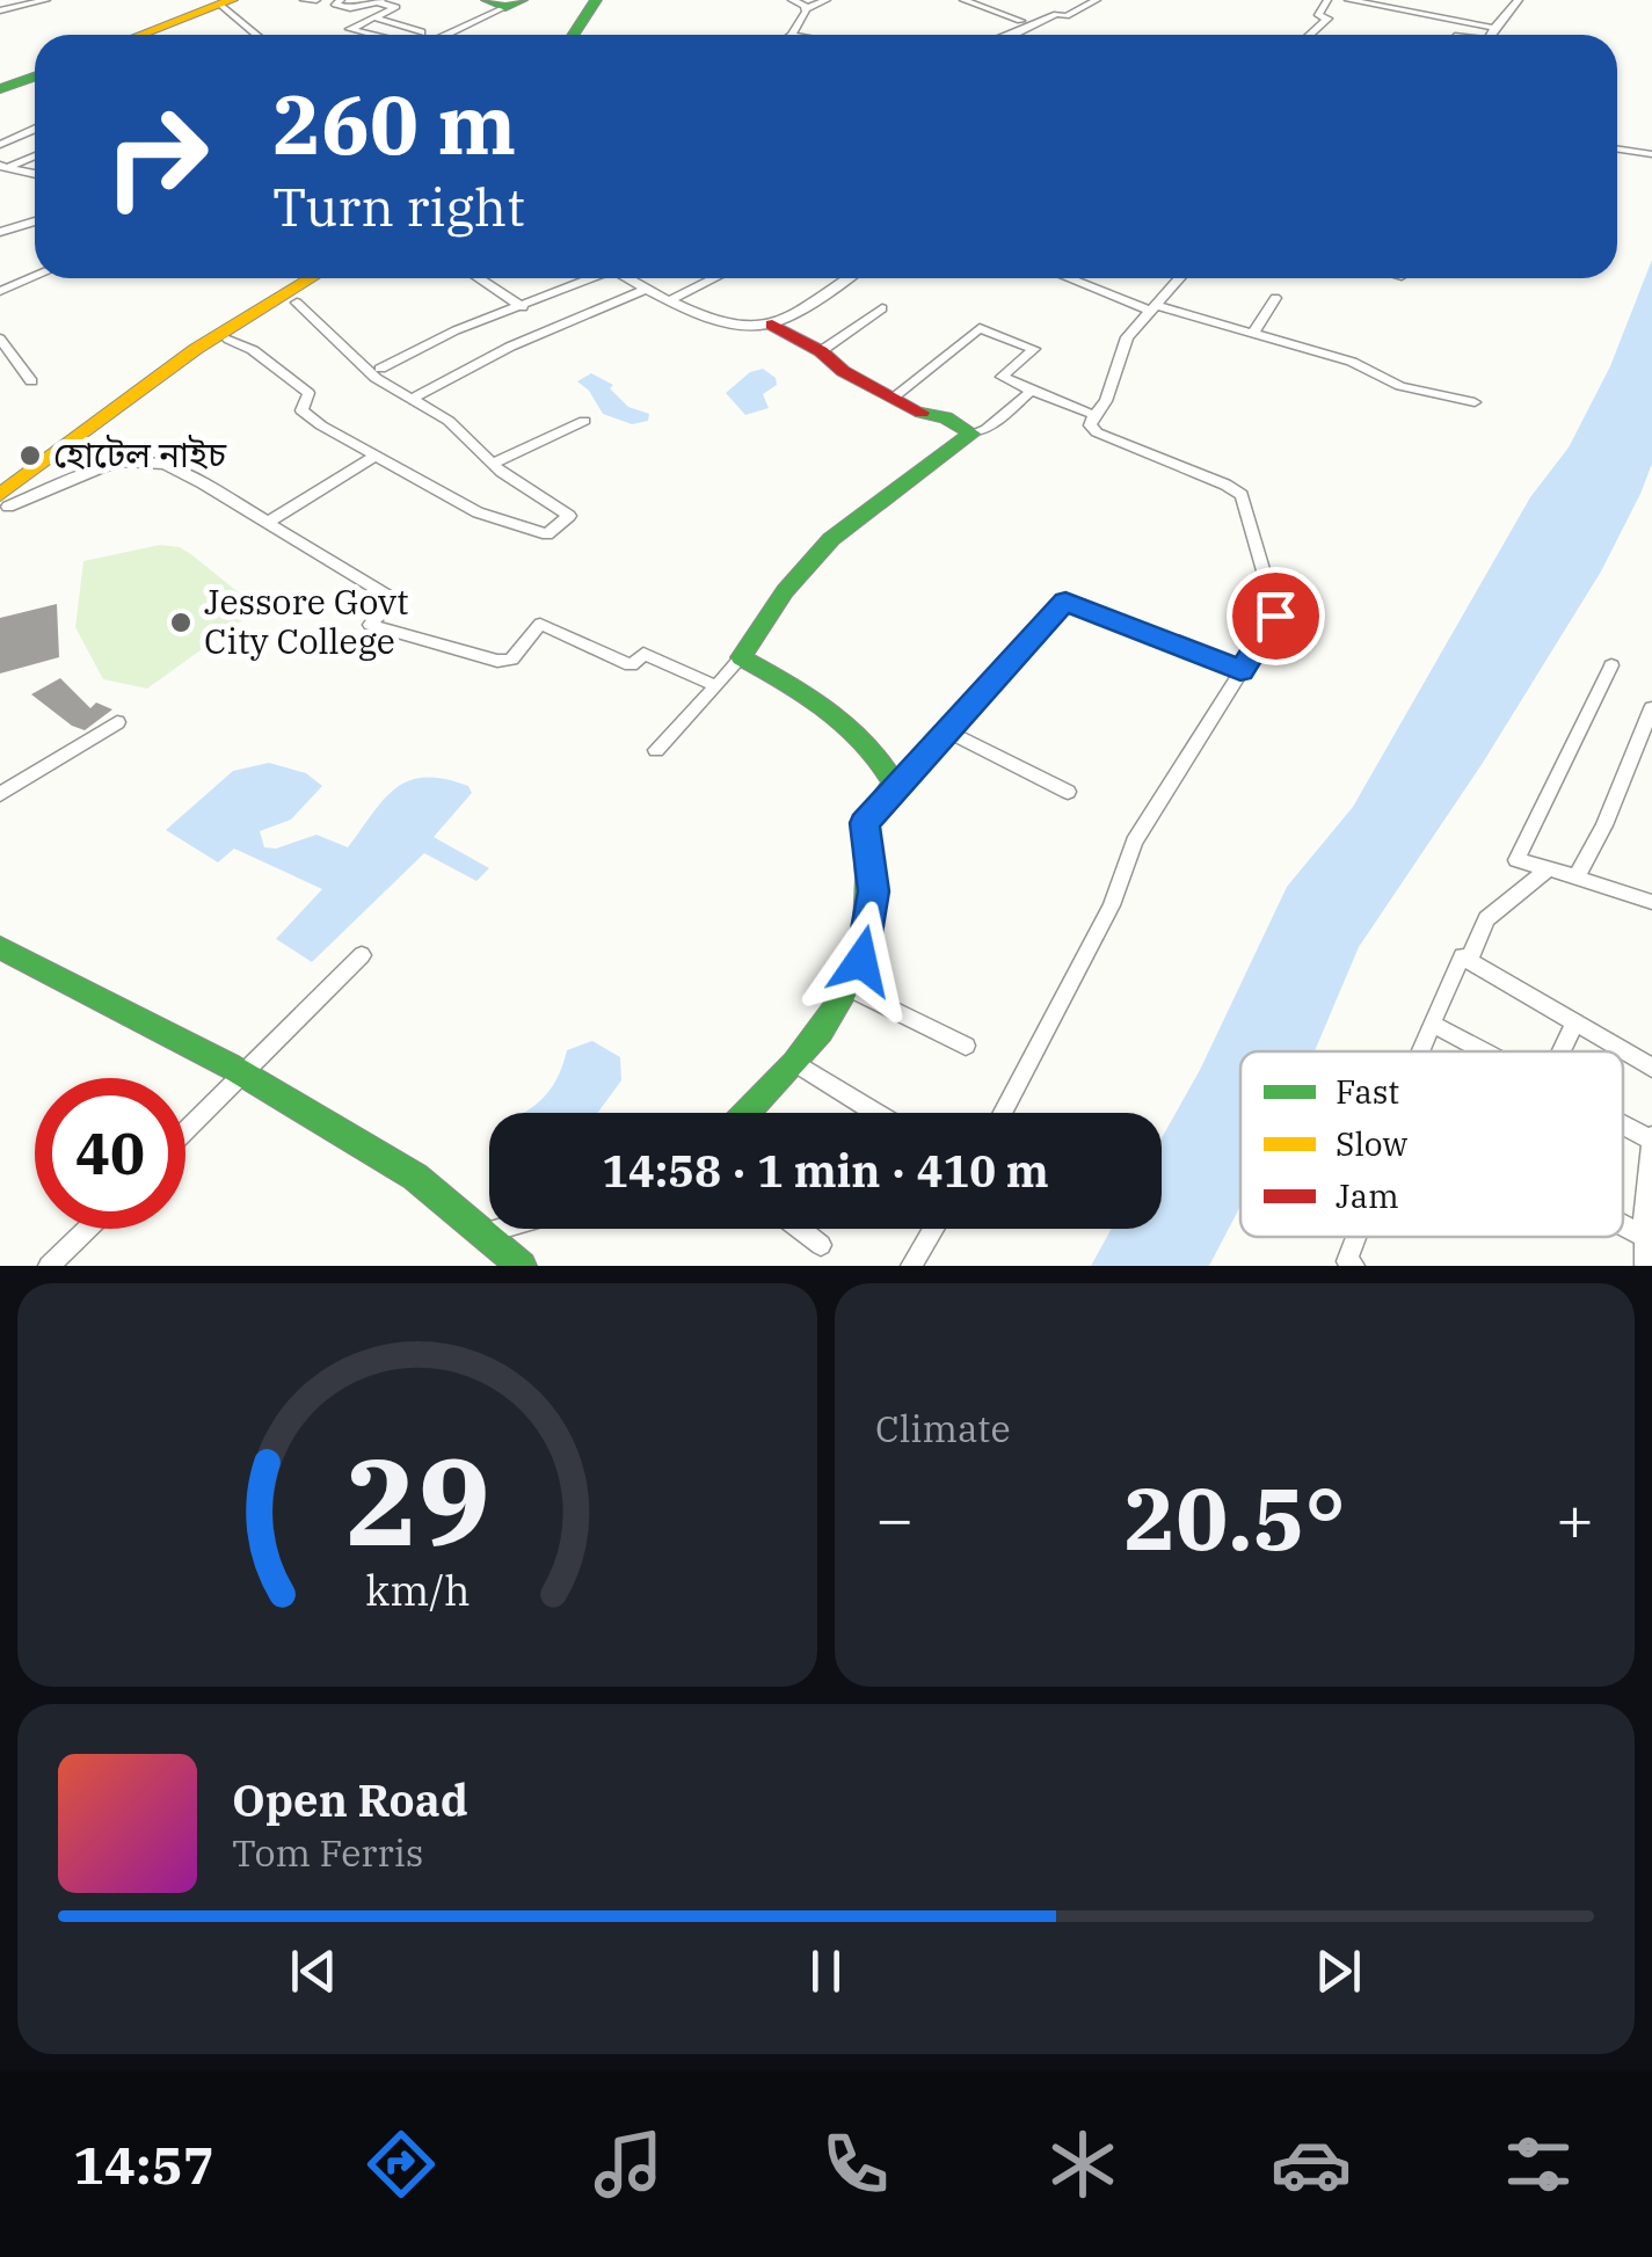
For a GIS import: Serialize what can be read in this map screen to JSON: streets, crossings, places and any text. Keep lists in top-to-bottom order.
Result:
{
  "places": ["হোটেল নাইচ", "Jessore Govt City College"],
  "legend": ["Fast", "Slow", "Jam"],
  "page": {
    "turn": ["260 m", "Turn right"],
    "limit": "40",
    "trip": "14:58 · 1 min · 410 m",
    "tile": "Climate",
    "heat": ["−", "20.5°", "+"],
    "song": ["Open Road", "Tom Ferris"],
    "tabs": "14:57",
    "gauge": ["29", "km/h"]
  }
}
